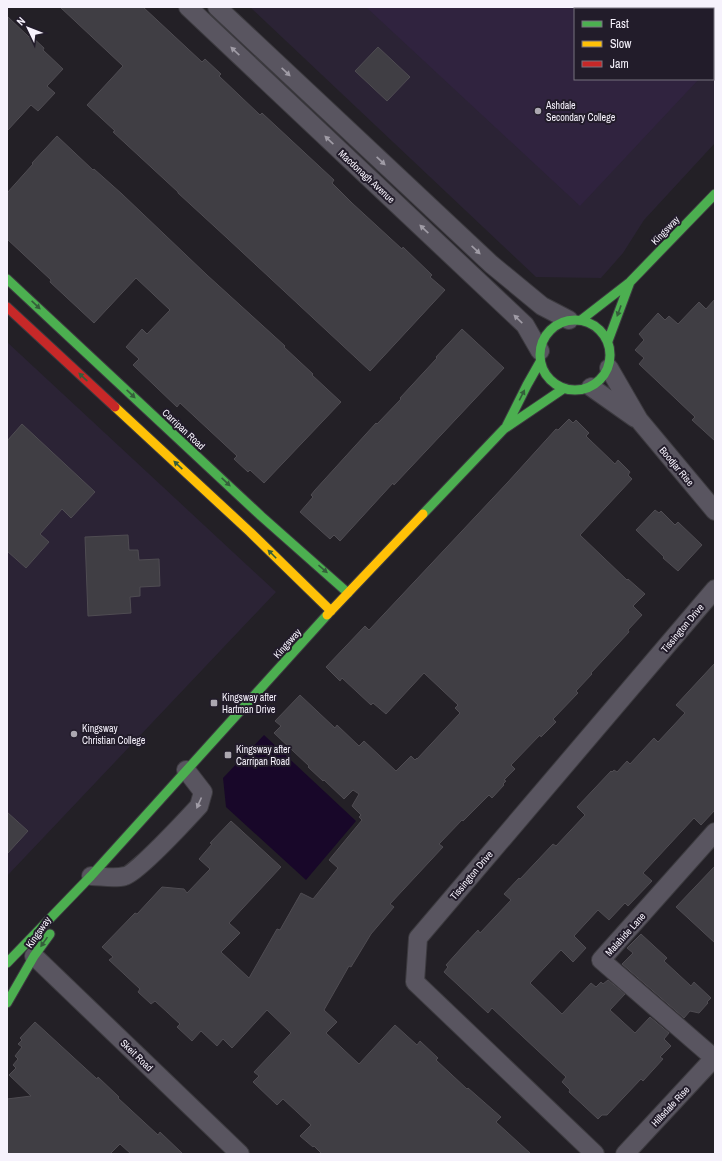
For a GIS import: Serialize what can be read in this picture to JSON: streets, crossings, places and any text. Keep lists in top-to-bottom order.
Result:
{
  "streets": {
    "main road": ["Kingsway", "Carripan Road"],
    "street": [
      "Macdonagh Avenue",
      "Boodjar Rise",
      "Tissington Drive",
      "Malahide Lane",
      "Skeit Road",
      "Hillsdale Rise"
    ]
  },
  "crossings": [
    ["Macdonagh Avenue", "Kingsway"],
    ["Macdonagh Avenue", "Boodjar Rise"],
    ["Kingsway", "Carripan Road"],
    ["Kingsway", "Boodjar Rise"],
    ["Kingsway", "Skeit Road"],
    ["Malahide Lane", "Hillsdale Rise"]
  ],
  "places": {
    "other": ["Ashdale Secondary College", "Kingsway Christian College"],
    "transit": ["Kingsway after Hartman Drive", "Kingsway after Carripan Road"]
  },
  "legend": ["Fast", "Slow", "Jam"],
  "north": "top left"
}
